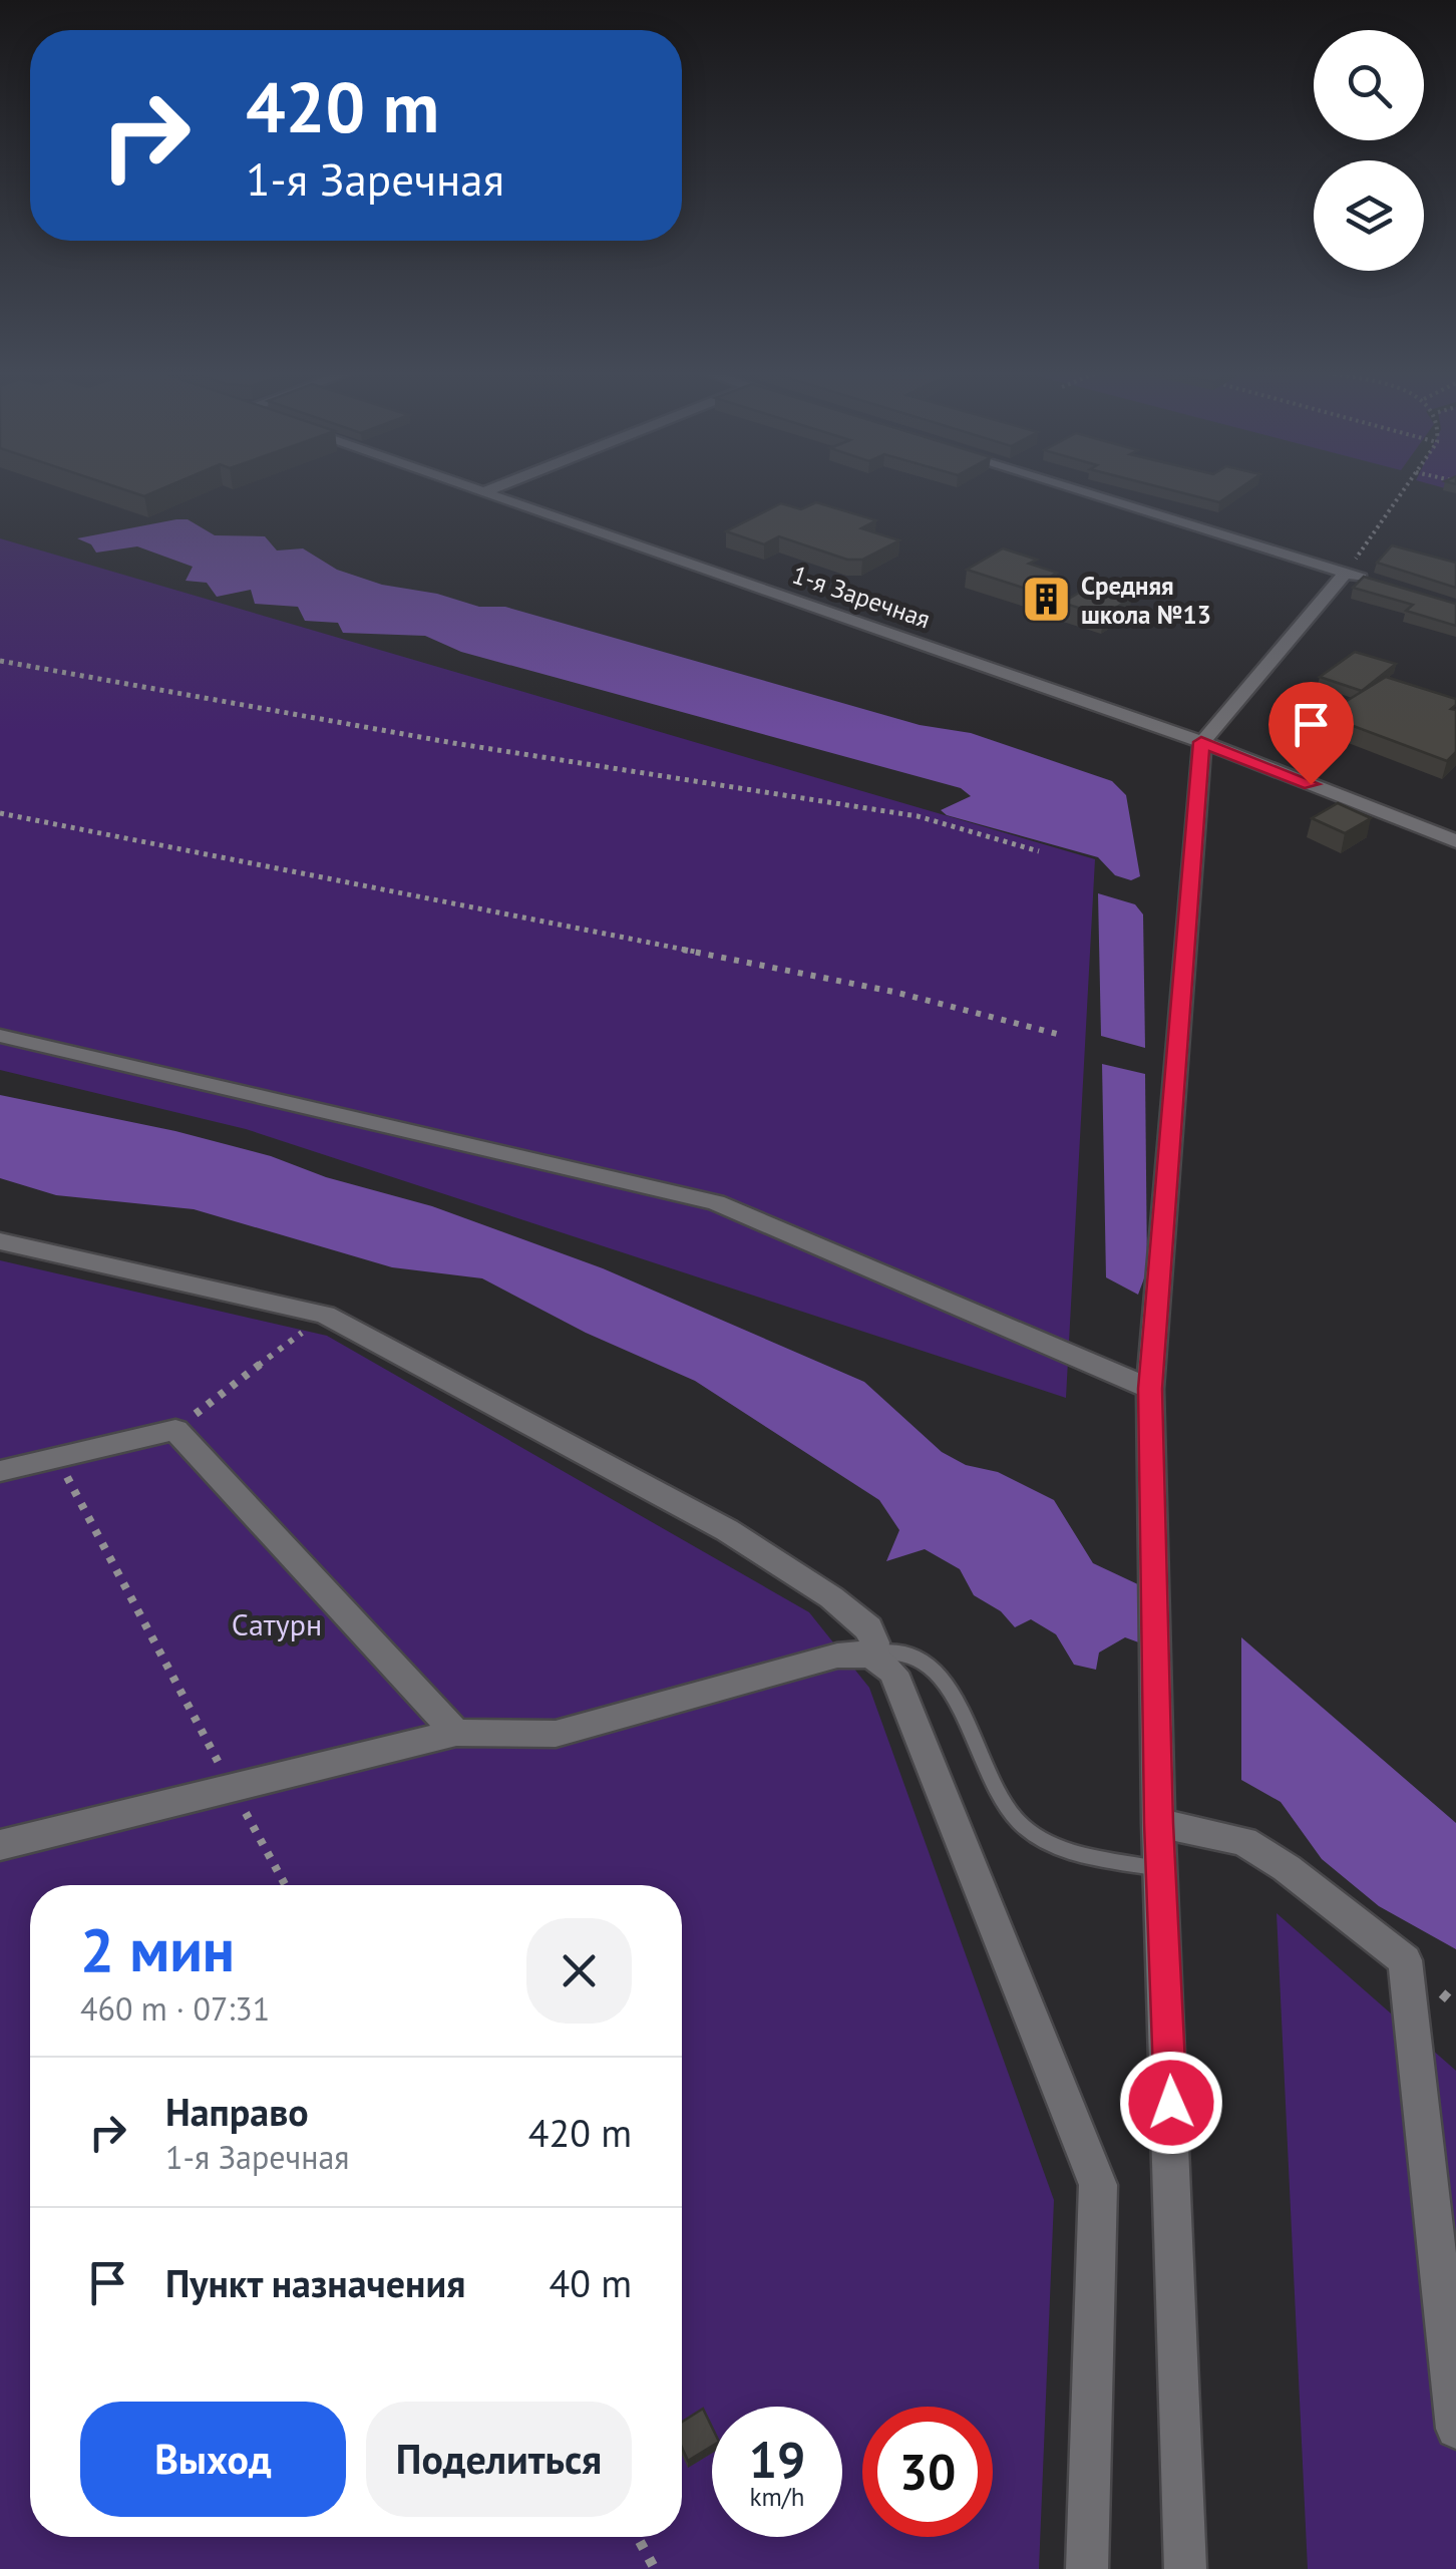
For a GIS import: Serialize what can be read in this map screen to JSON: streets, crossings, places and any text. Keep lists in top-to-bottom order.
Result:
{
  "streets": {
    "street": ["1-я Заречная"]
  },
  "parks": ["Сатурн"],
  "places": {
    "building": ["Средняя школа №13"]
  },
  "page": {
    "turn": ["420 m", "1-я Заречная"],
    "heading": ["2 мин", "460 m · 07:31"],
    "list": [
      {
        "name": "Направо",
        "note": "1-я Заречная",
        "value": "420 m"
      },
      {
        "name": "Пункт назначения",
        "value": "40 m"
      }
    ],
    "buttons": ["Выход", "Поделиться"],
    "speed": "19 km/h",
    "limit": "30"
  }
}
